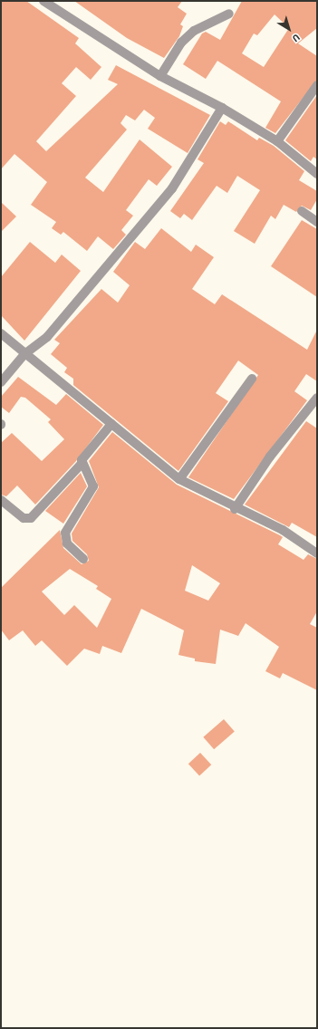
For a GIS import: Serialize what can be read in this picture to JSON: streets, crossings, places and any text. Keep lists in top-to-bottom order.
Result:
{
  "north": "bottom right"
}
